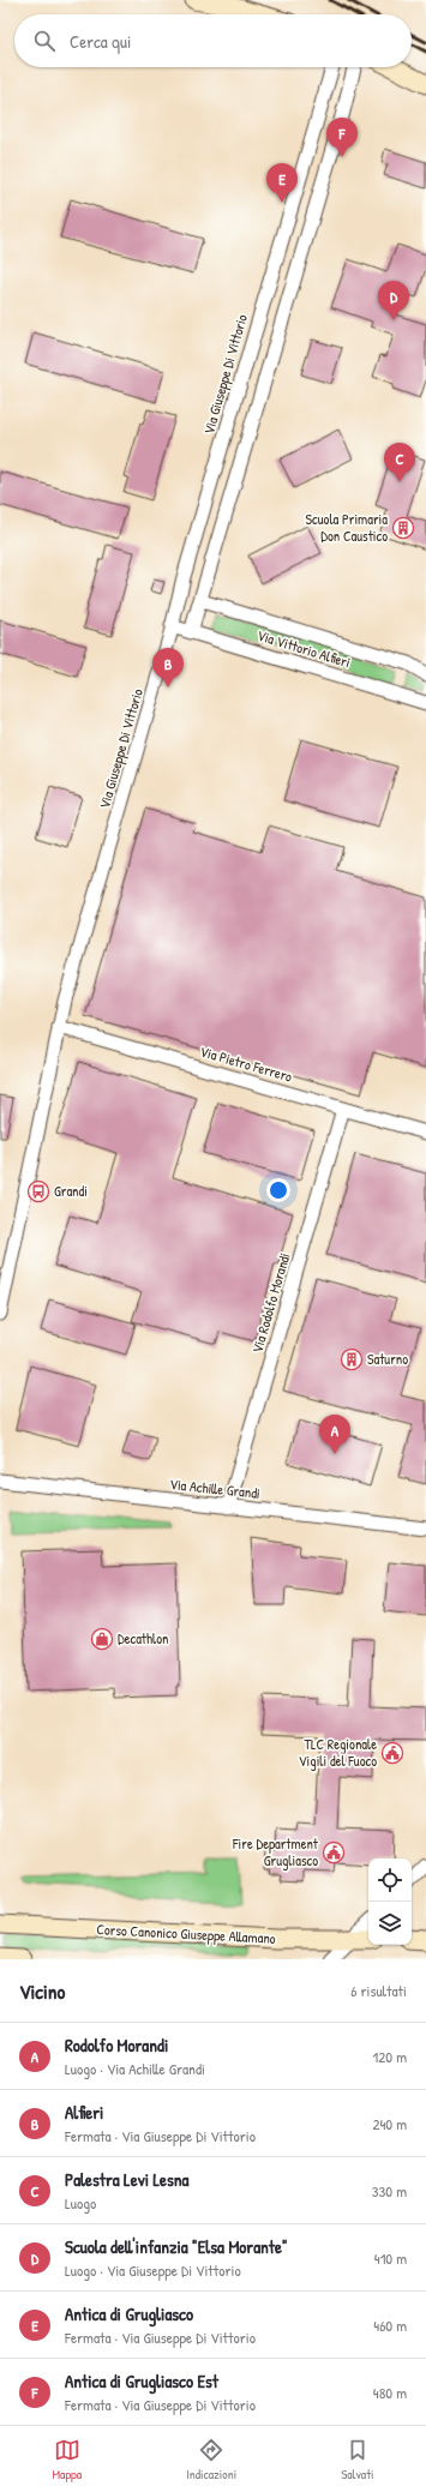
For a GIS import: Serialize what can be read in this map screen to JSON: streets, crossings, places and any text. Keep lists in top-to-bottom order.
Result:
{
  "streets": {
    "main road": ["Corso Canonico Giuseppe Allamano"],
    "street": [
      "Via Giuseppe Di Vittorio",
      "Via Vittorio Alfieri",
      "Via Pietro Ferrero",
      "Via Rodolfo Morandi",
      "Via Achille Grandi"
    ]
  },
  "crossings": [
    ["Via Giuseppe Di Vittorio", "Via Vittorio Alfieri"],
    ["Via Giuseppe Di Vittorio", "Via Pietro Ferrero"],
    ["Via Pietro Ferrero", "Via Rodolfo Morandi"],
    ["Via Rodolfo Morandi", "Via Achille Grandi"]
  ],
  "places": {
    "building": ["Scuola Primaria Don Caustico", "Saturno"],
    "bus stop": ["Grandi"],
    "shop": ["Decathlon"],
    "public building": ["TLC Regionale Vigili del Fuoco", "Fire Department Grugliasco"]
  },
  "page": {
    "search": "Cerca qui",
    "pins": [
      "F",
      "E",
      "D",
      "C",
      "B",
      "A"
    ],
    "heading": ["Vicino", "6 risultati"],
    "list": [
      {
        "mark": "A",
        "name": "Rodolfo Morandi",
        "note": "Luogo · Via Achille Grandi",
        "value": "120 m"
      },
      {
        "mark": "B",
        "name": "Alfieri",
        "note": "Fermata · Via Giuseppe Di Vittorio",
        "value": "240 m"
      },
      {
        "mark": "C",
        "name": "Palestra Levi Lesna",
        "note": "Luogo",
        "value": "330 m"
      },
      {
        "mark": "D",
        "name": "Scuola dell'infanzia \"Elsa Morante\"",
        "note": "Luogo · Via Giuseppe Di Vittorio",
        "value": "410 m"
      },
      {
        "mark": "E",
        "name": "Antica di Grugliasco",
        "note": "Fermata · Via Giuseppe Di Vittorio",
        "value": "460 m"
      },
      {
        "mark": "F",
        "name": "Antica di Grugliasco Est",
        "note": "Fermata · Via Giuseppe Di Vittorio",
        "value": "480 m"
      }
    ],
    "nav": ["Mappa", "Indicazioni", "Salvati"]
  }
}
